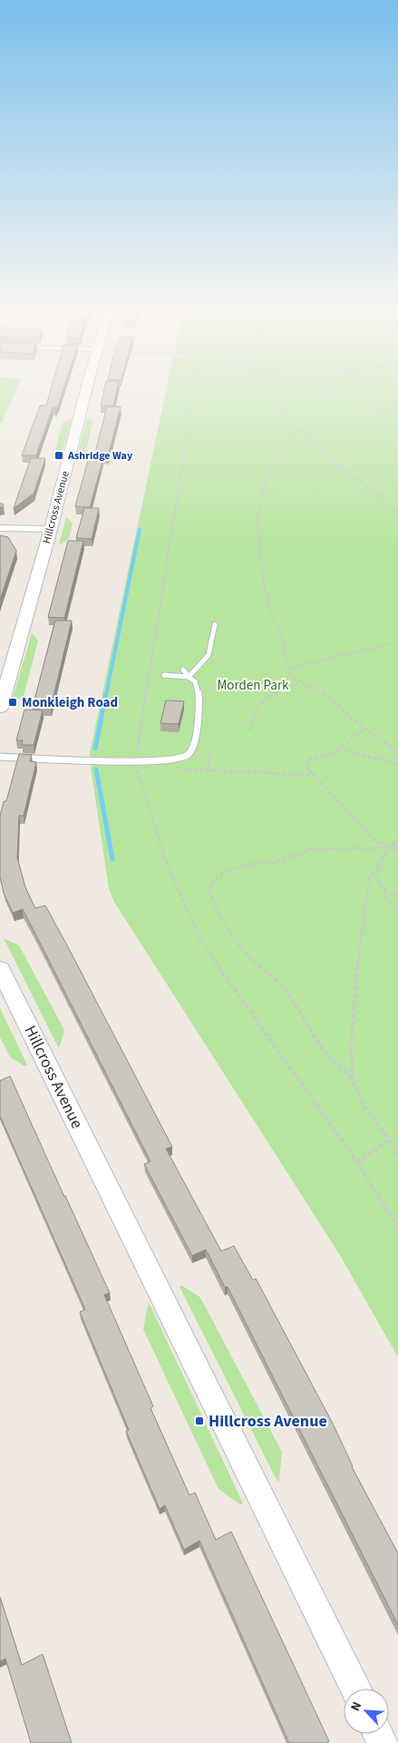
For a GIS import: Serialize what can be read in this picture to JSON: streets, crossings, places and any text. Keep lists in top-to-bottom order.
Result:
{
  "streets": {
    "street": ["Hillcross Avenue"]
  },
  "parks": ["Morden Park"],
  "places": {
    "transit": ["Ashridge Way", "Monkleigh Road", "Hillcross Avenue"]
  },
  "north": "top left"
}
